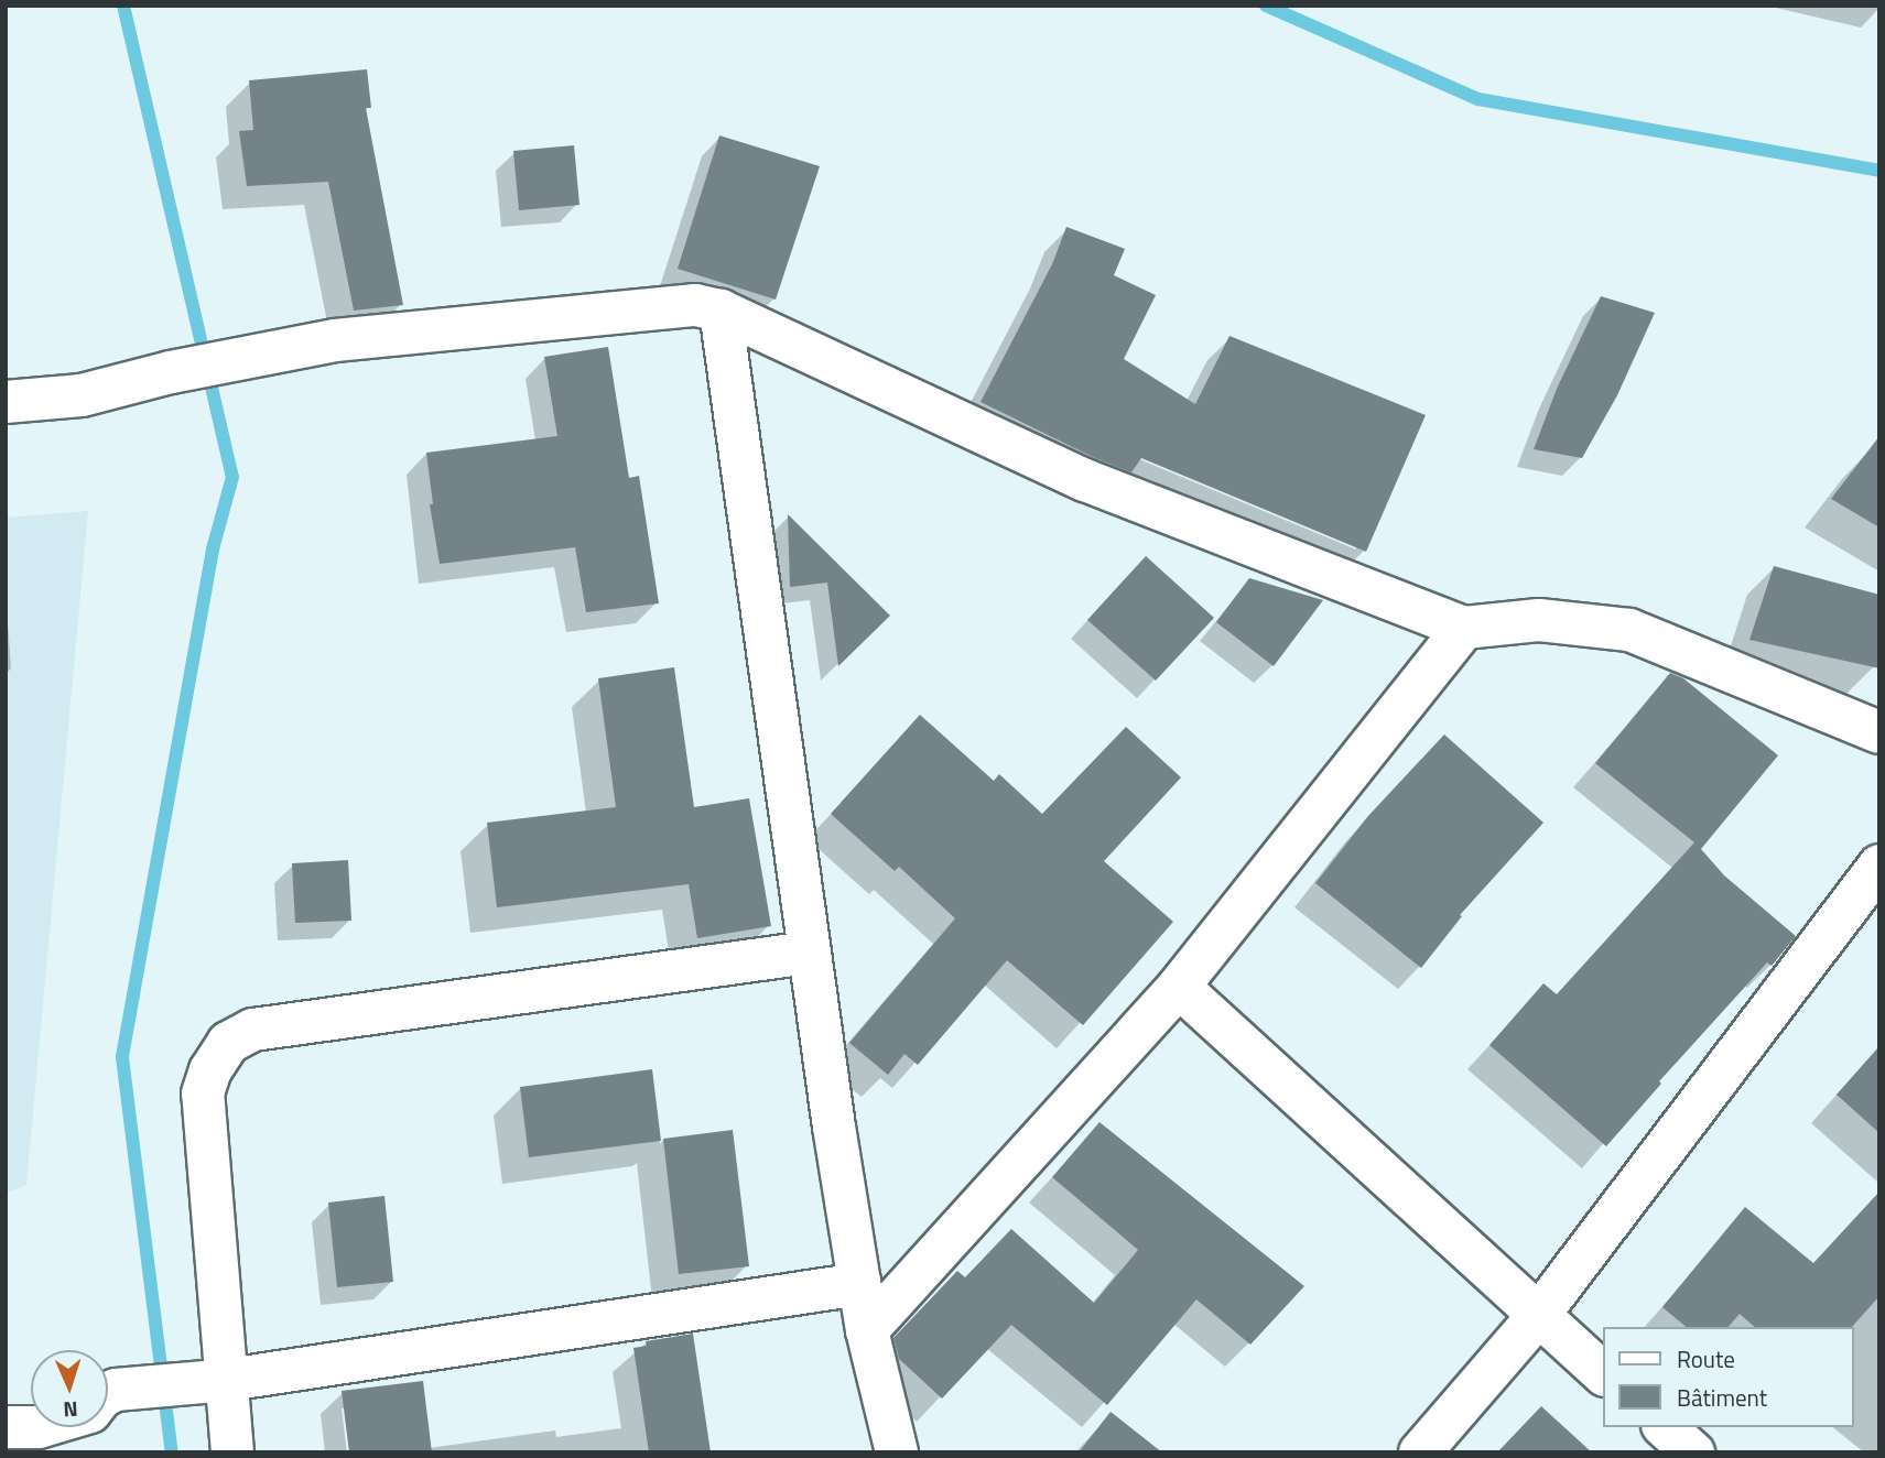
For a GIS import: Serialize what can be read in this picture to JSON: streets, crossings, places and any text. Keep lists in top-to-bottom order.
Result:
{
  "legend": ["Route", "Bâtiment"],
  "north": "bottom"
}
